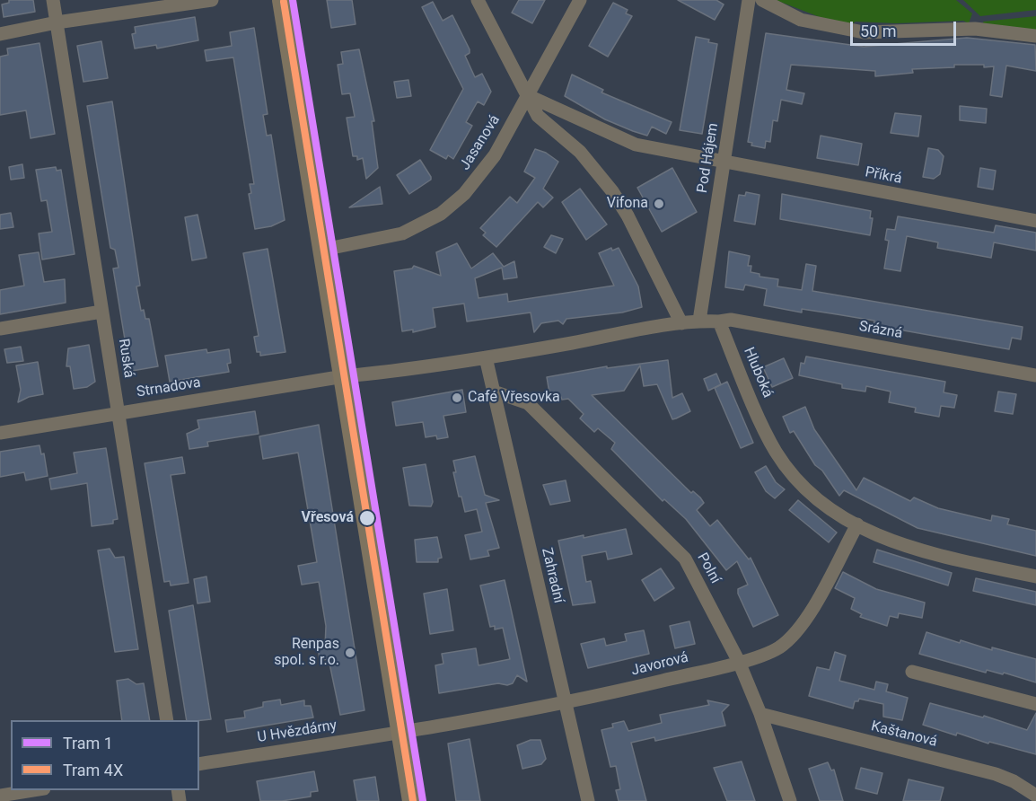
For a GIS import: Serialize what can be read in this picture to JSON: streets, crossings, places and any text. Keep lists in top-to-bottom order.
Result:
{
  "streets": {
    "street": [
      "Jasanová",
      "Pod Hájem",
      "Příkrá",
      "Srázná",
      "Ruská",
      "Hluboká",
      "Strnadova",
      "Polní",
      "Zahradní",
      "Javorová",
      "U Hvězdárny",
      "Kaštanová"
    ]
  },
  "crossings": [
    ["Pod Hájem", "Příkrá"],
    ["Srázná", "Hluboká"],
    ["Ruská", "Strnadova"],
    ["Hluboká", "Javorová"],
    ["Polní", "Zahradní"],
    ["Polní", "Javorová"],
    ["Polní", "Kaštanová"],
    ["Zahradní", "Javorová"],
    ["Javorová", "U Hvězdárny"]
  ],
  "places": [
    "Vifona",
    "Café Vřesovka",
    "Vřesová",
    "Renpas spol. s r.o."
  ],
  "lines": ["tram line 1", "tram line 4X"],
  "legend": ["Tram 1", "Tram 4X"],
  "scale_bar": "50 m"
}
